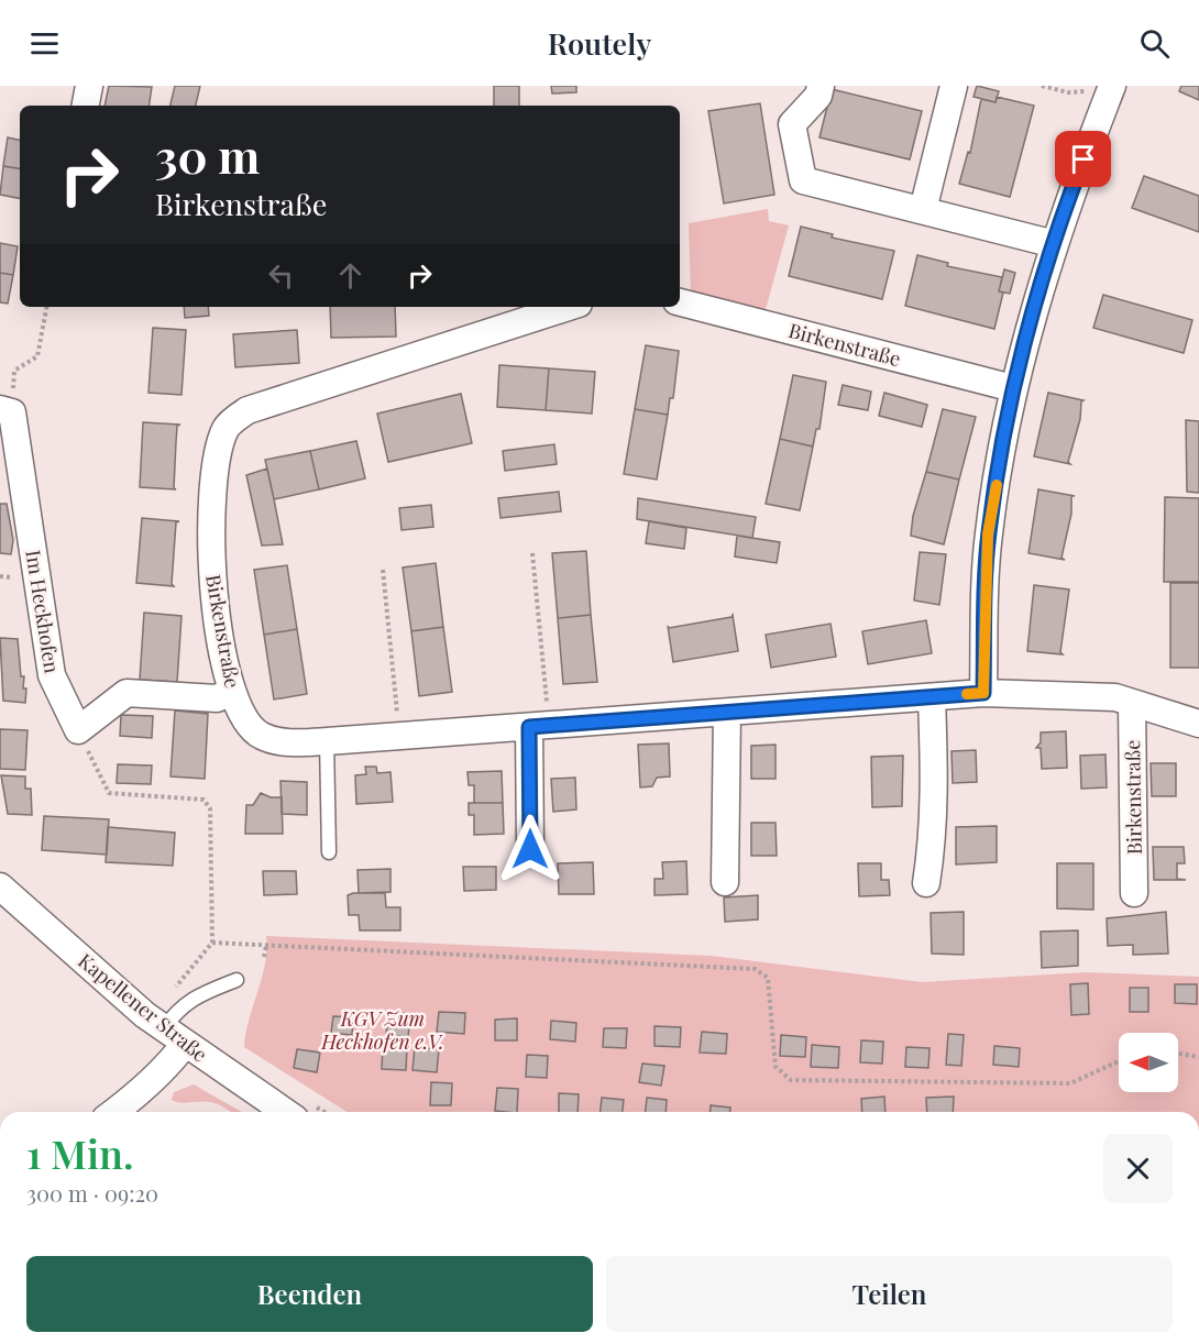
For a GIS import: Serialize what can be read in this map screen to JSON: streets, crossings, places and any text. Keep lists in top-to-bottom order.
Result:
{
  "streets": {
    "street": ["Birkenstraße", "Im Heckhofen", "Kapellener Straße"]
  },
  "parks": ["KGV Zum Heckhofen e.V."],
  "north": "left",
  "page": {
    "header": "Routely",
    "turn": ["30 m", "Birkenstraße"],
    "heading": ["1 Min.", "300 m · 09:20"],
    "buttons": ["Beenden", "Teilen"]
  }
}
